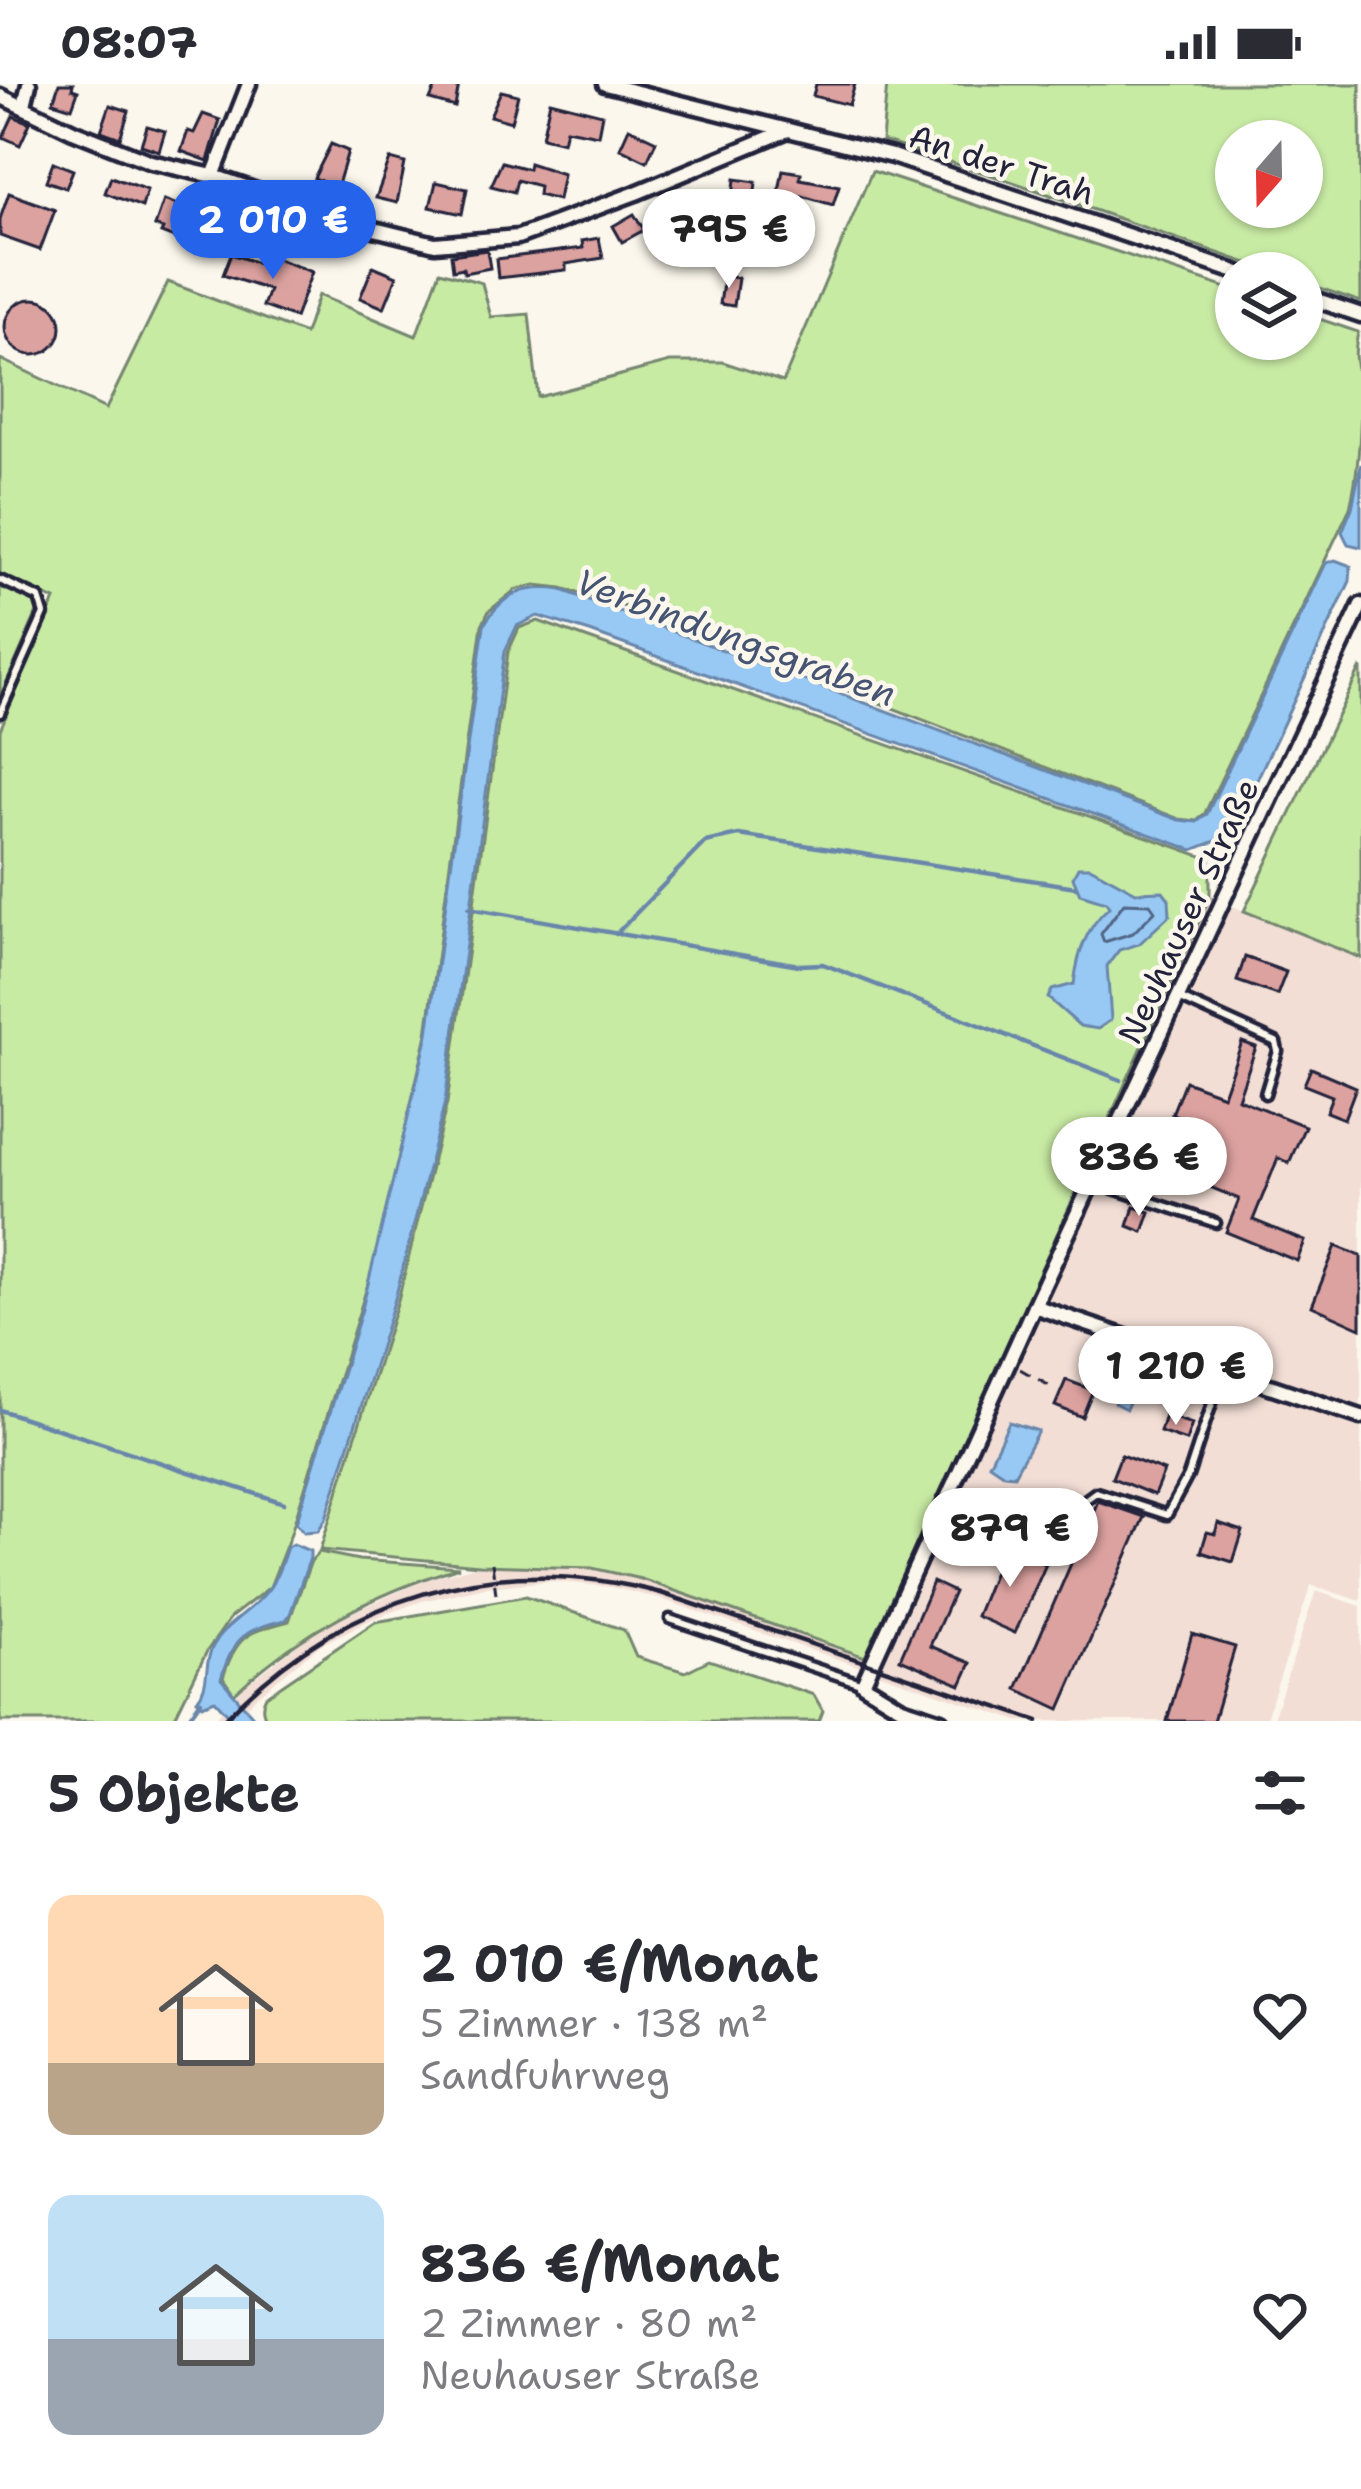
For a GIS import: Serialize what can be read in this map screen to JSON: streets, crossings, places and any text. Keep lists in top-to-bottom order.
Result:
{
  "streets": {
    "street": ["An der Trah", "Neuhauser Straße"]
  },
  "water": ["Verbindungsgraben"],
  "north": "bottom",
  "page": {
    "status": "08:07",
    "price": [
      "2 010 €",
      "795 €",
      "836 €",
      "1 210 €",
      "879 €"
    ],
    "heading": "5 Objekte",
    "list": [
      {
        "name": "2 010 €/Monat",
        "note": "5 Zimmer · 138 m² · Sandfuhrweg"
      },
      {
        "name": "836 €/Monat",
        "note": "2 Zimmer · 80 m² · Neuhauser Straße"
      }
    ]
  }
}
